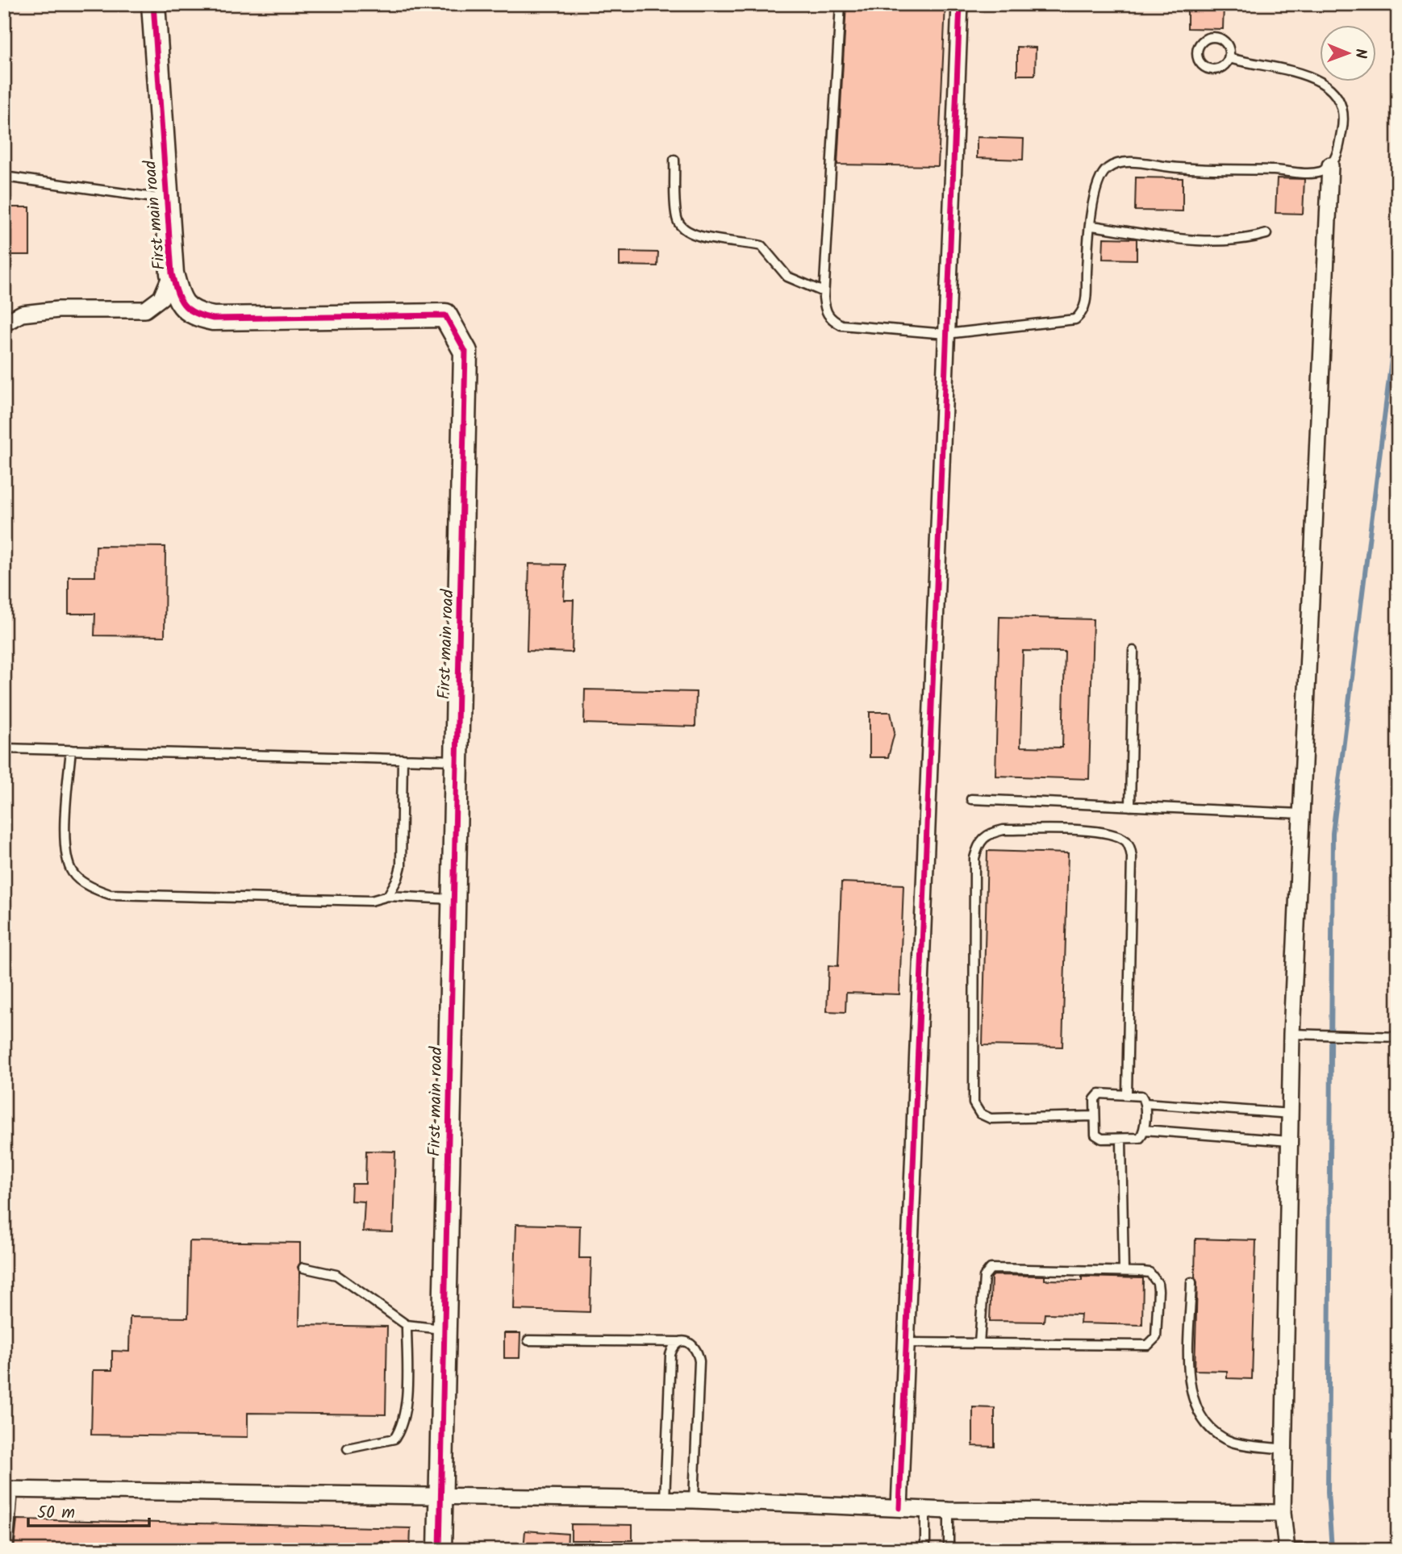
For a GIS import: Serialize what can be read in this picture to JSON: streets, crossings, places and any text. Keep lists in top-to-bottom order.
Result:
{
  "streets": {
    "street": ["First main road"]
  },
  "scale_bar": "50 m",
  "north": "right"
}
